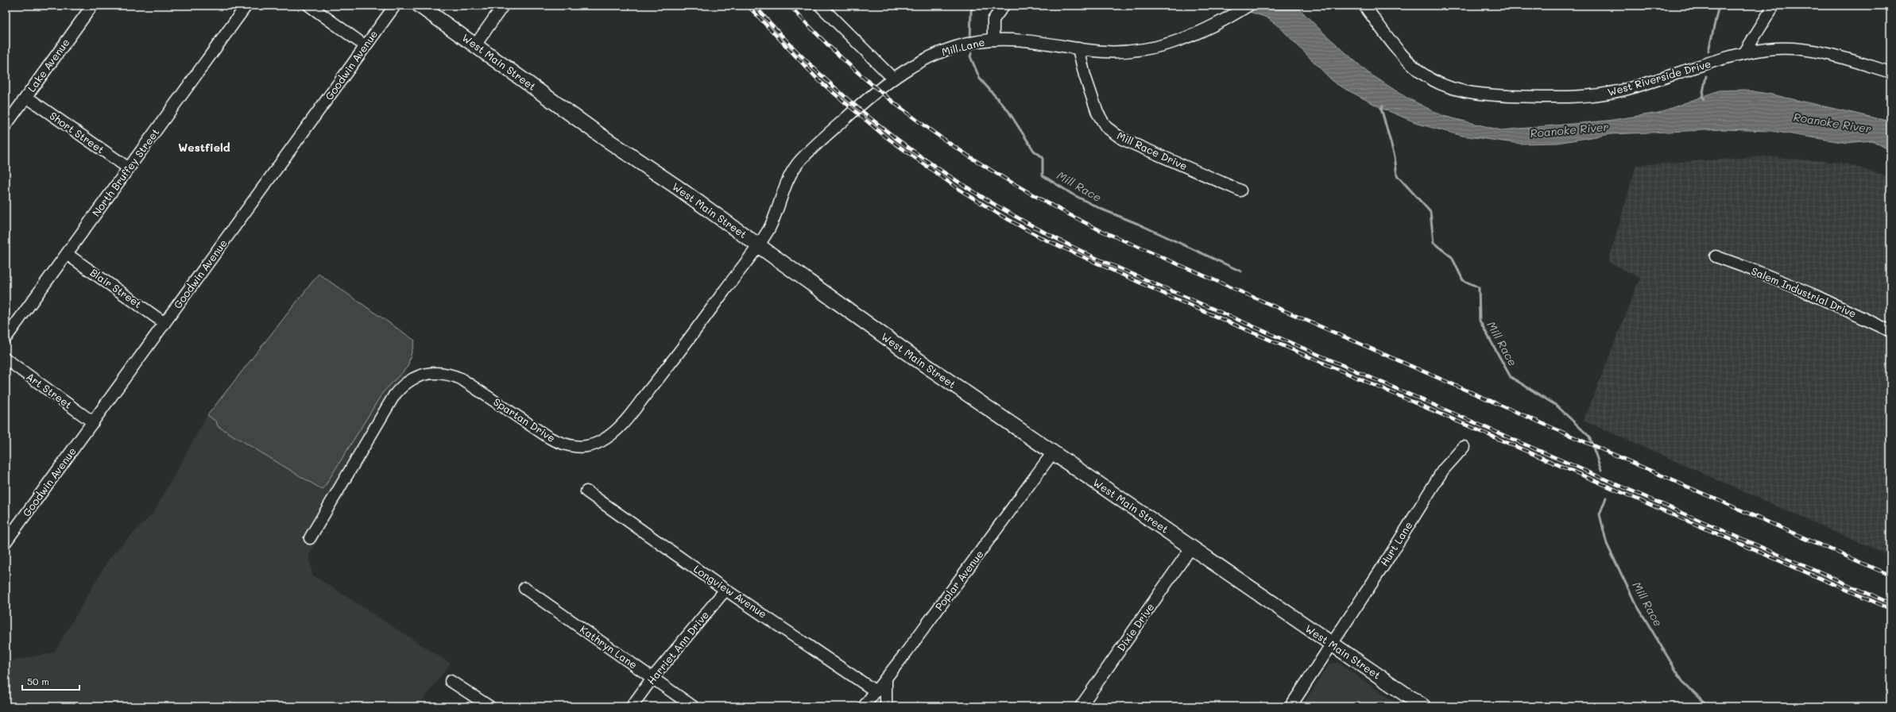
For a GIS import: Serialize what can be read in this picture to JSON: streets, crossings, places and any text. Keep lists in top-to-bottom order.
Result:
{
  "streets": {
    "main road": ["West Main Street"],
    "street": [
      "Mill Lane",
      "Lake Avenue",
      "Goodwin Avenue",
      "West Riverside Drive",
      "Short Street",
      "Mill Race Drive",
      "North Bruffey Street",
      "Blair Street",
      "Salem Industrial Drive",
      "Art Street",
      "Spartan Drive",
      "Hurt Lane",
      "Poplar Avenue",
      "Longview Avenue",
      "Dixie Drive",
      "Kathryn Lane",
      "Harriet Ann Drive"
    ]
  },
  "crossings": [
    ["Mill Lane", "West Main Street"],
    ["Mill Lane", "Mill Race Drive"],
    ["Mill Lane", "Spartan Drive"],
    ["West Main Street", "Spartan Drive"],
    ["West Main Street", "Hurt Lane"],
    ["West Main Street", "Poplar Avenue"],
    ["West Main Street", "Dixie Drive"],
    ["Lake Avenue", "Short Street"],
    ["Goodwin Avenue", "Blair Street"],
    ["Goodwin Avenue", "Art Street"],
    ["Short Street", "North Bruffey Street"],
    ["North Bruffey Street", "Blair Street"],
    ["Poplar Avenue", "Longview Avenue"],
    ["Longview Avenue", "Harriet Ann Drive"],
    ["Kathryn Lane", "Harriet Ann Drive"]
  ],
  "districts": ["Westfield"],
  "water": ["Roanoke River", "Mill Race"],
  "scale_bar": "50 m"
}
